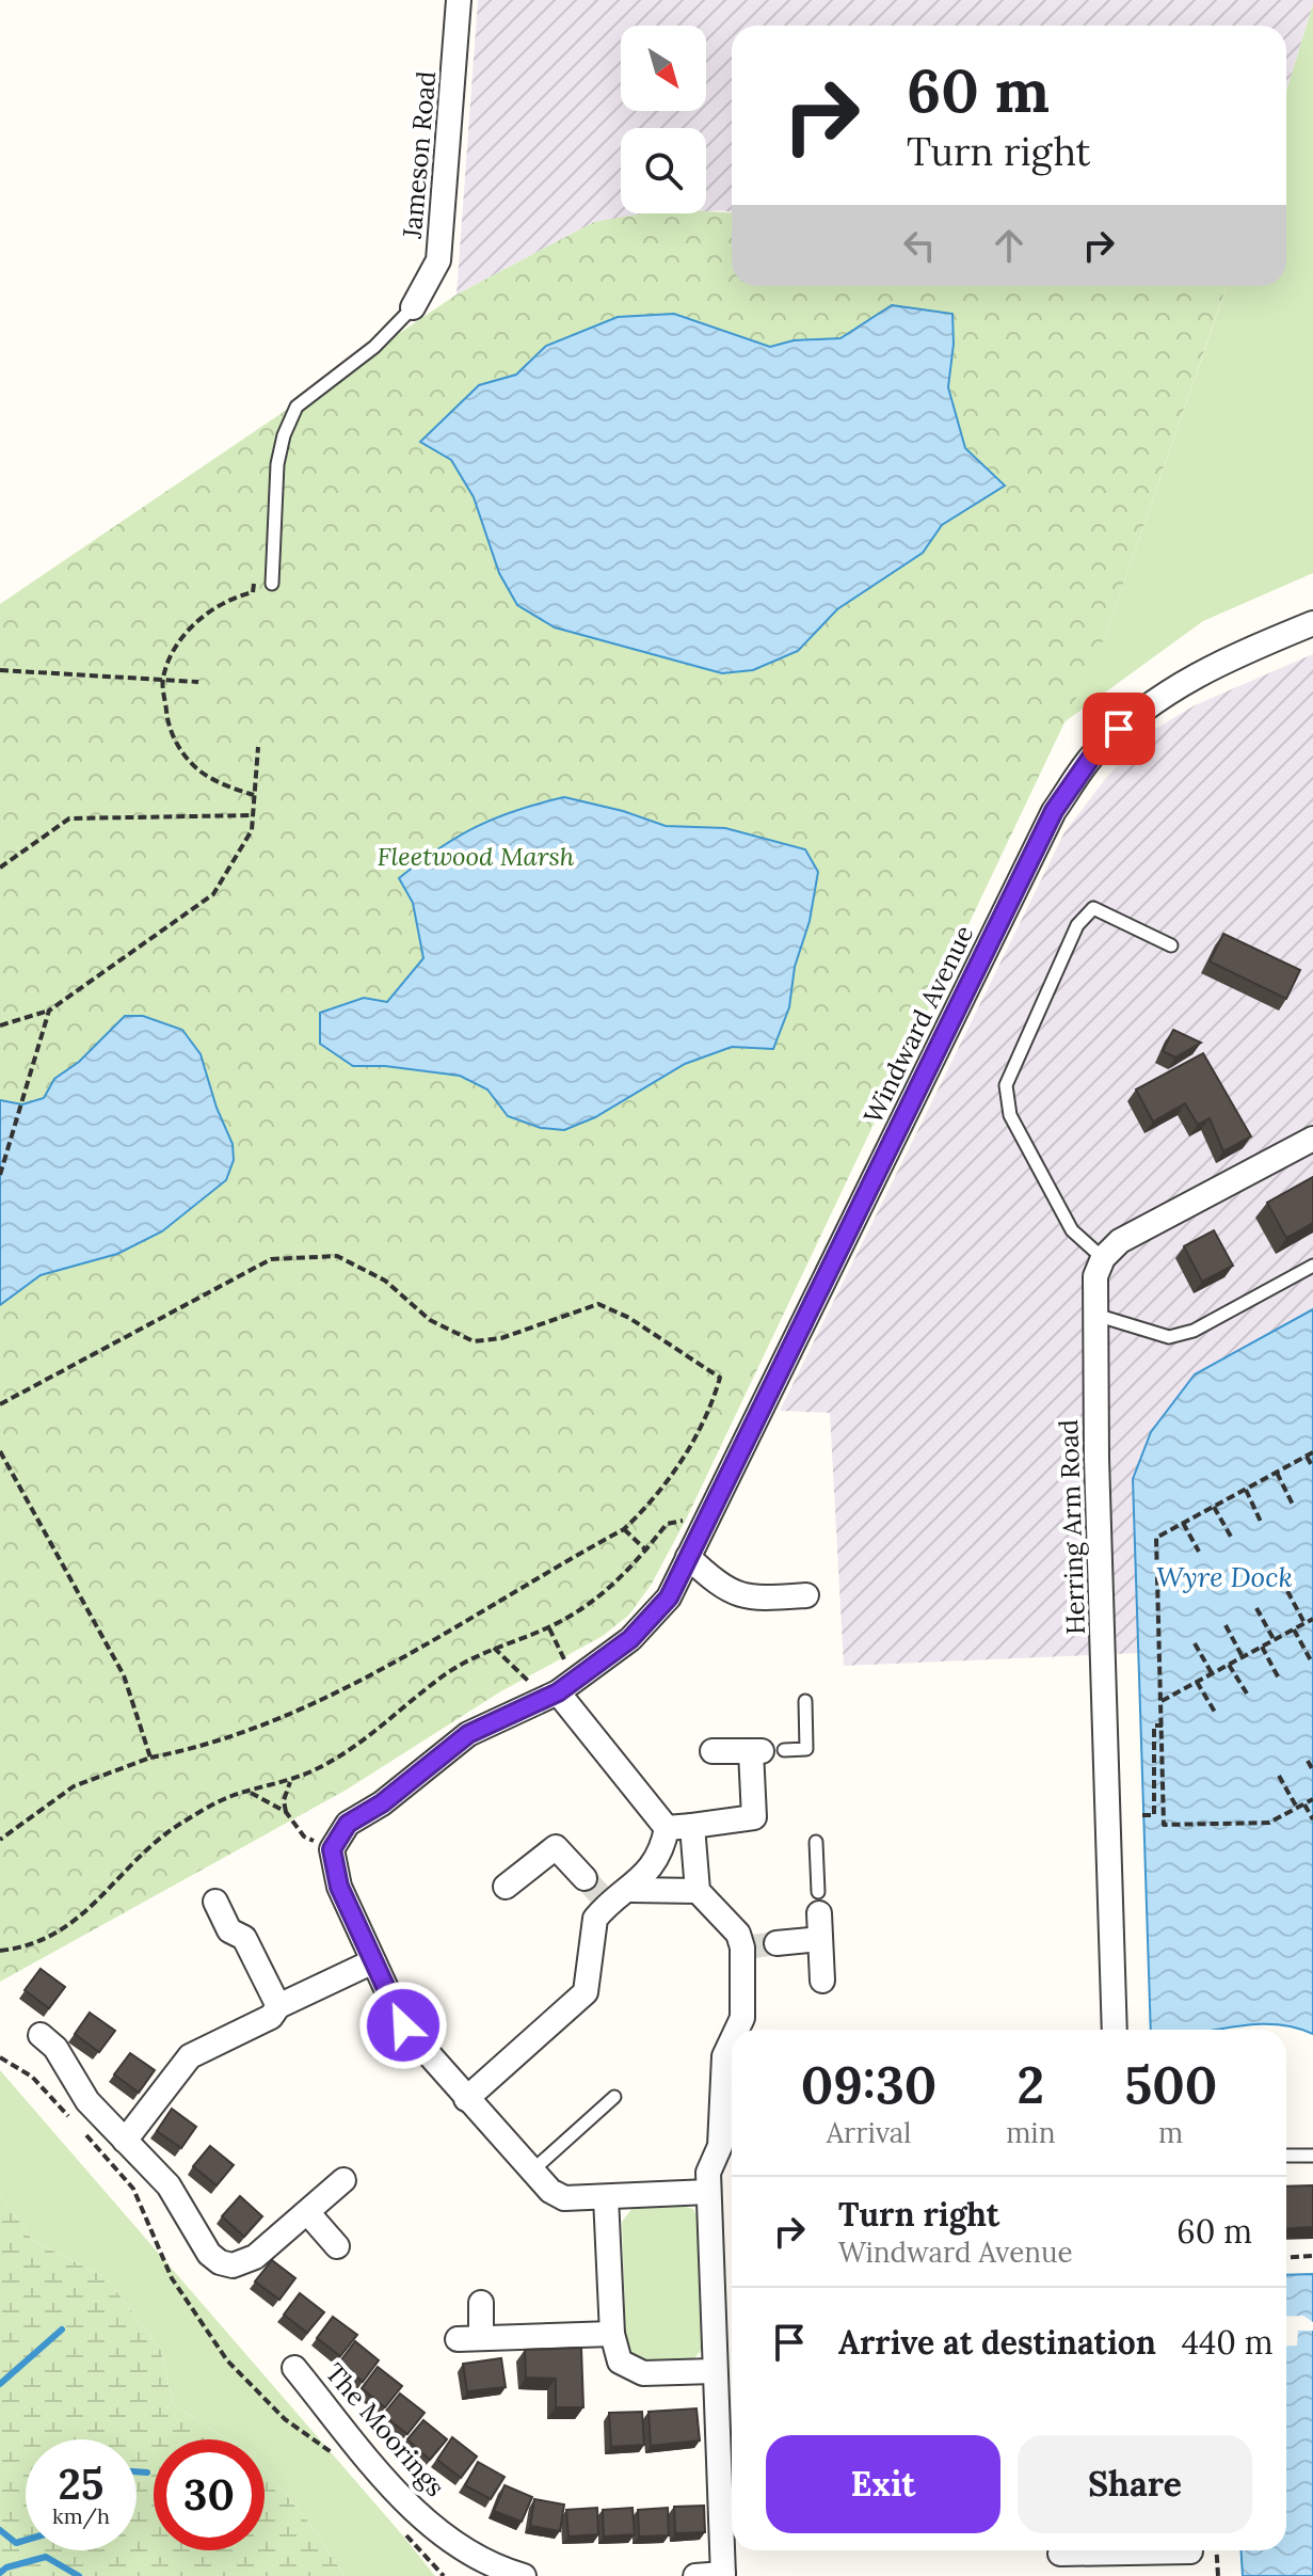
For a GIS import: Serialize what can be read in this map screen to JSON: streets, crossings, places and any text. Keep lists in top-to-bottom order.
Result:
{
  "streets": {
    "street": [
      "Jameson Road",
      "Windward Avenue",
      "Herring Arm Road",
      "The Moorings"
    ]
  },
  "water": ["Wyre Dock"],
  "parks": ["Fleetwood Marsh"],
  "north": "bottom right",
  "page": {
    "turn": ["60 m", "Turn right"],
    "eta": [
      "09:30",
      "Arrival",
      "2",
      "min",
      "500",
      "m"
    ],
    "list": [
      {
        "name": "Turn right",
        "note": "Windward Avenue",
        "value": "60 m"
      },
      {
        "name": "Arrive at destination",
        "value": "440 m"
      }
    ],
    "buttons": ["Exit", "Share"],
    "speed": "25 km/h",
    "limit": "30"
  }
}
